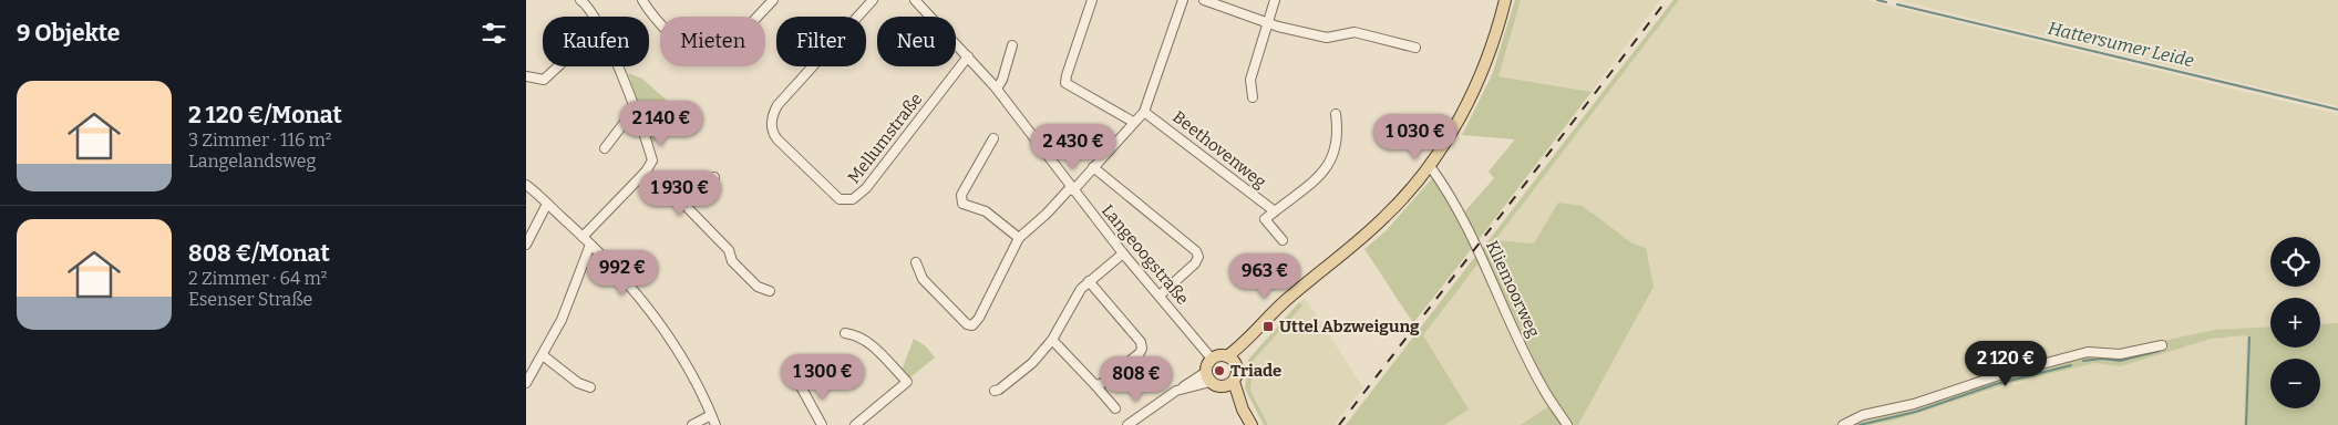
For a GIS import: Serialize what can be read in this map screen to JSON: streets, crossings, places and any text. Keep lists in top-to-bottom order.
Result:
{
  "streets": {
    "street": [
      "Mellumstraße",
      "Beethovenweg",
      "Langeoogstraße",
      "Kliemoorweg"
    ]
  },
  "crossings": [
    ["Mellumstraße", "Langeoogstraße"]
  ],
  "water": ["Hattersumer Leide"],
  "places": {
    "transit": ["Uttel Abzweigung"],
    "other": ["Triade"]
  },
  "page": {
    "heading": "9 Objekte",
    "chip": [
      "Kaufen",
      "Mieten",
      "Filter",
      "Neu"
    ],
    "list": [
      {
        "name": "2 120 €/Monat",
        "note": "3 Zimmer · 116 m² · Langelandsweg"
      },
      {
        "name": "808 €/Monat",
        "note": "2 Zimmer · 64 m² · Esenser Straße"
      }
    ],
    "price": [
      "2 140 €",
      "1 030 €",
      "2 430 €",
      "1 930 €",
      "992 €",
      "963 €",
      "2 120 €",
      "1 300 €",
      "808 €"
    ],
    "map_buttons": ["+", "−"]
  }
}
